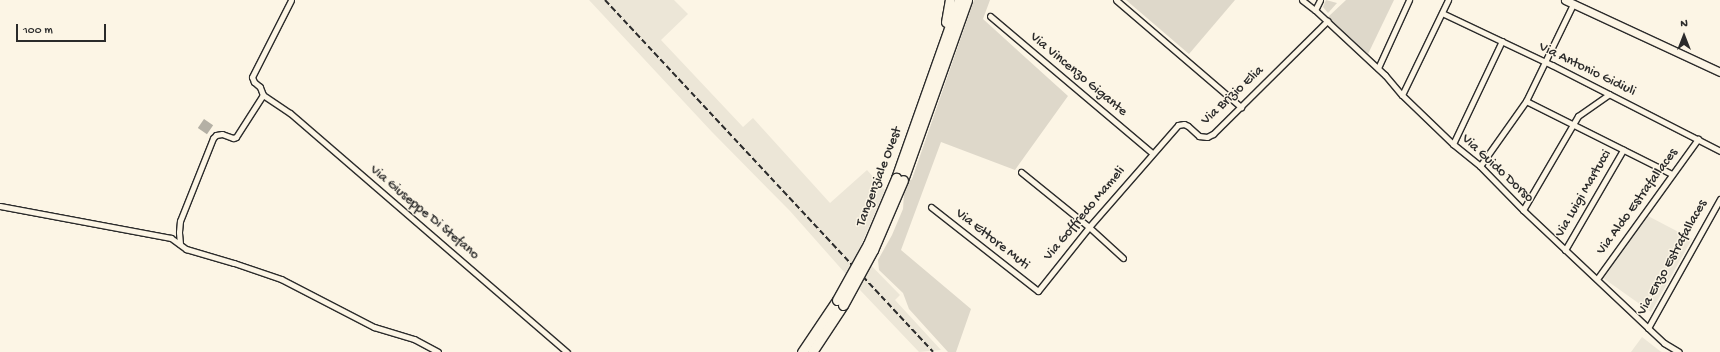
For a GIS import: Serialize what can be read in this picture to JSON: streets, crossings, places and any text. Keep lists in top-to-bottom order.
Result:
{
  "streets": {
    "highway": ["Tangenziale Ovest"],
    "street": [
      "Via Antonio Gidiuli",
      "Via Vincenzo Gigante",
      "Via Brizio Elia",
      "Via Guido Dorso",
      "Via Luigi Martucci",
      "Via Aldo Estrafallaces",
      "Via Giuseppe Di Stefano",
      "Via Goffredo Mameli",
      "Via Ettore Muti",
      "Via Enzo Estrafallaces"
    ]
  },
  "crossings": [
    ["Via Antonio Gidiuli", "Via Aldo Estrafallaces"],
    ["Via Vincenzo Gigante", "Via Brizio Elia"],
    ["Via Vincenzo Gigante", "Via Goffredo Mameli"],
    ["Via Brizio Elia", "Via Guido Dorso"],
    ["Via Brizio Elia", "Via Goffredo Mameli"],
    ["Via Guido Dorso", "Via Luigi Martucci"],
    ["Via Guido Dorso", "Via Aldo Estrafallaces"],
    ["Via Guido Dorso", "Via Enzo Estrafallaces"],
    ["Via Goffredo Mameli", "Via Ettore Muti"]
  ],
  "scale_bar": "100 m",
  "north": "top"
}
